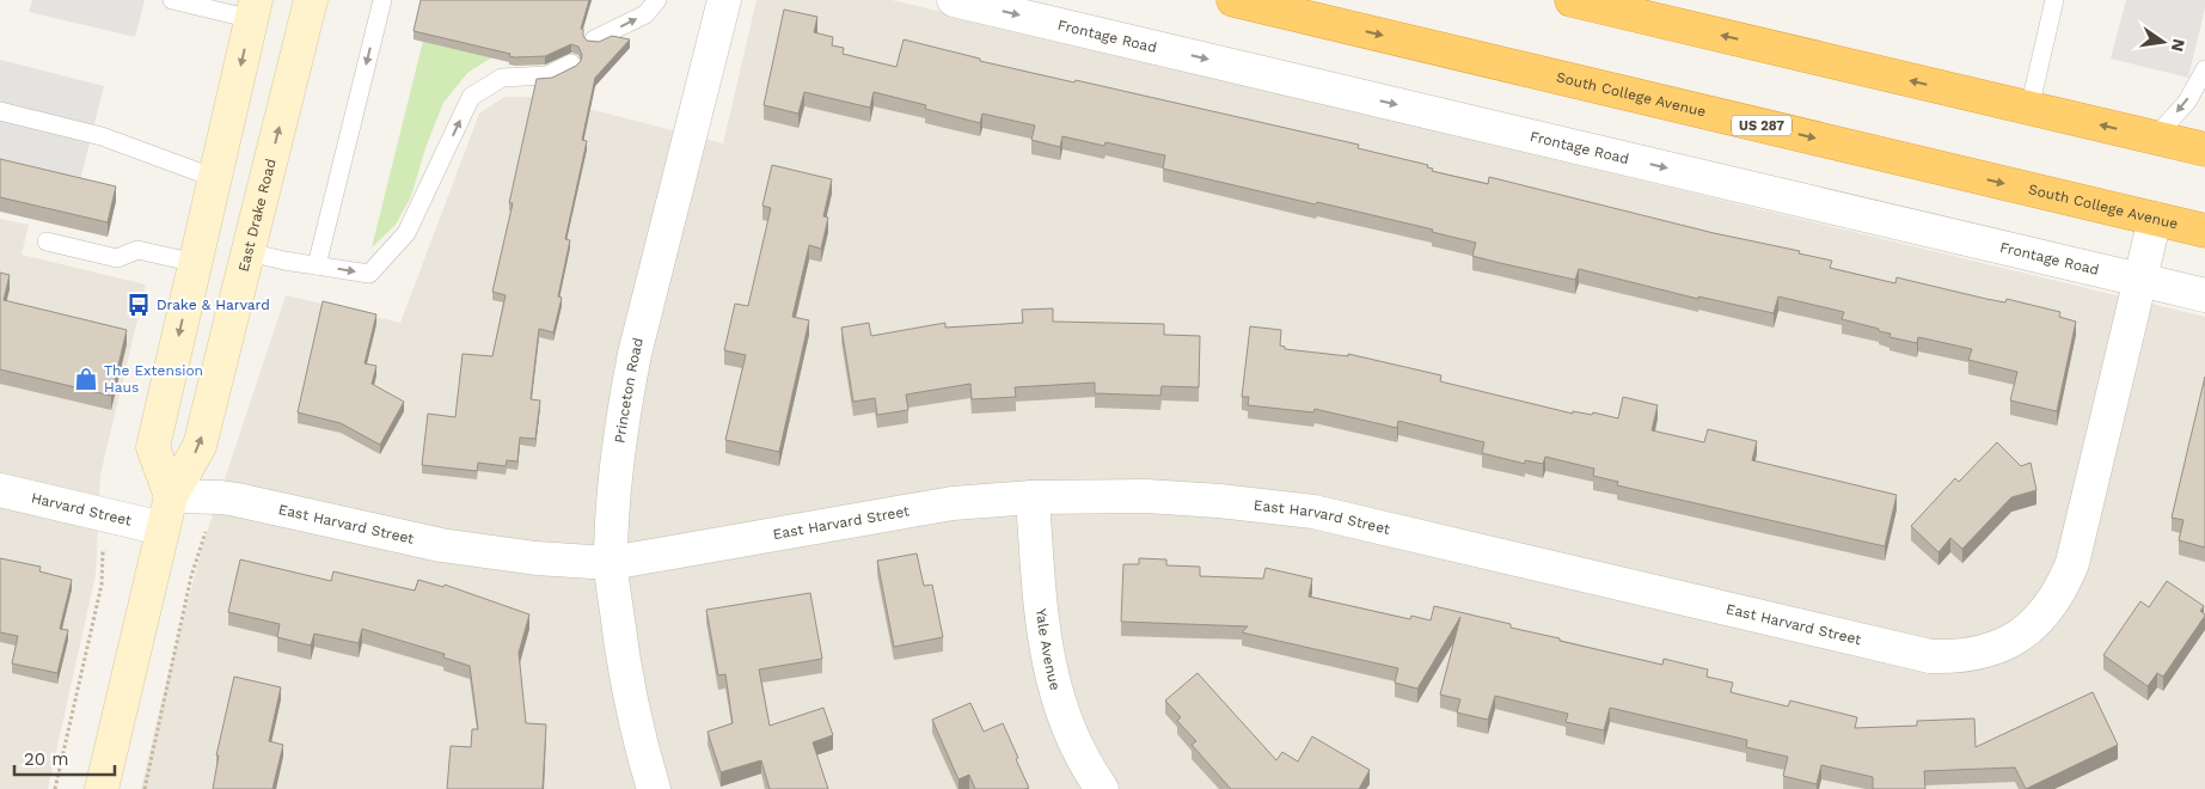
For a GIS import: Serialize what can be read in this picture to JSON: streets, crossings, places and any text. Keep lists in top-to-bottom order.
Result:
{
  "streets": {
    "highway": ["South College Avenue", "US 287"],
    "main road": ["East Drake Road"],
    "street": [
      "Frontage Road",
      "Princeton Road",
      "Harvard Street",
      "East Harvard Street",
      "Yale Avenue"
    ]
  },
  "crossings": [
    ["Frontage Road", "East Harvard Street"],
    ["South College Avenue", "East Harvard Street"],
    ["East Drake Road", "Harvard Street"],
    ["East Drake Road", "East Harvard Street"],
    ["Princeton Road", "East Harvard Street"],
    ["East Harvard Street", "Yale Avenue"]
  ],
  "one_way": ["Frontage Road"],
  "places": {
    "bus stop": ["Drake & Harvard"],
    "shop": ["The Extension Haus"]
  },
  "scale_bar": "20 m",
  "north": "right"
}
